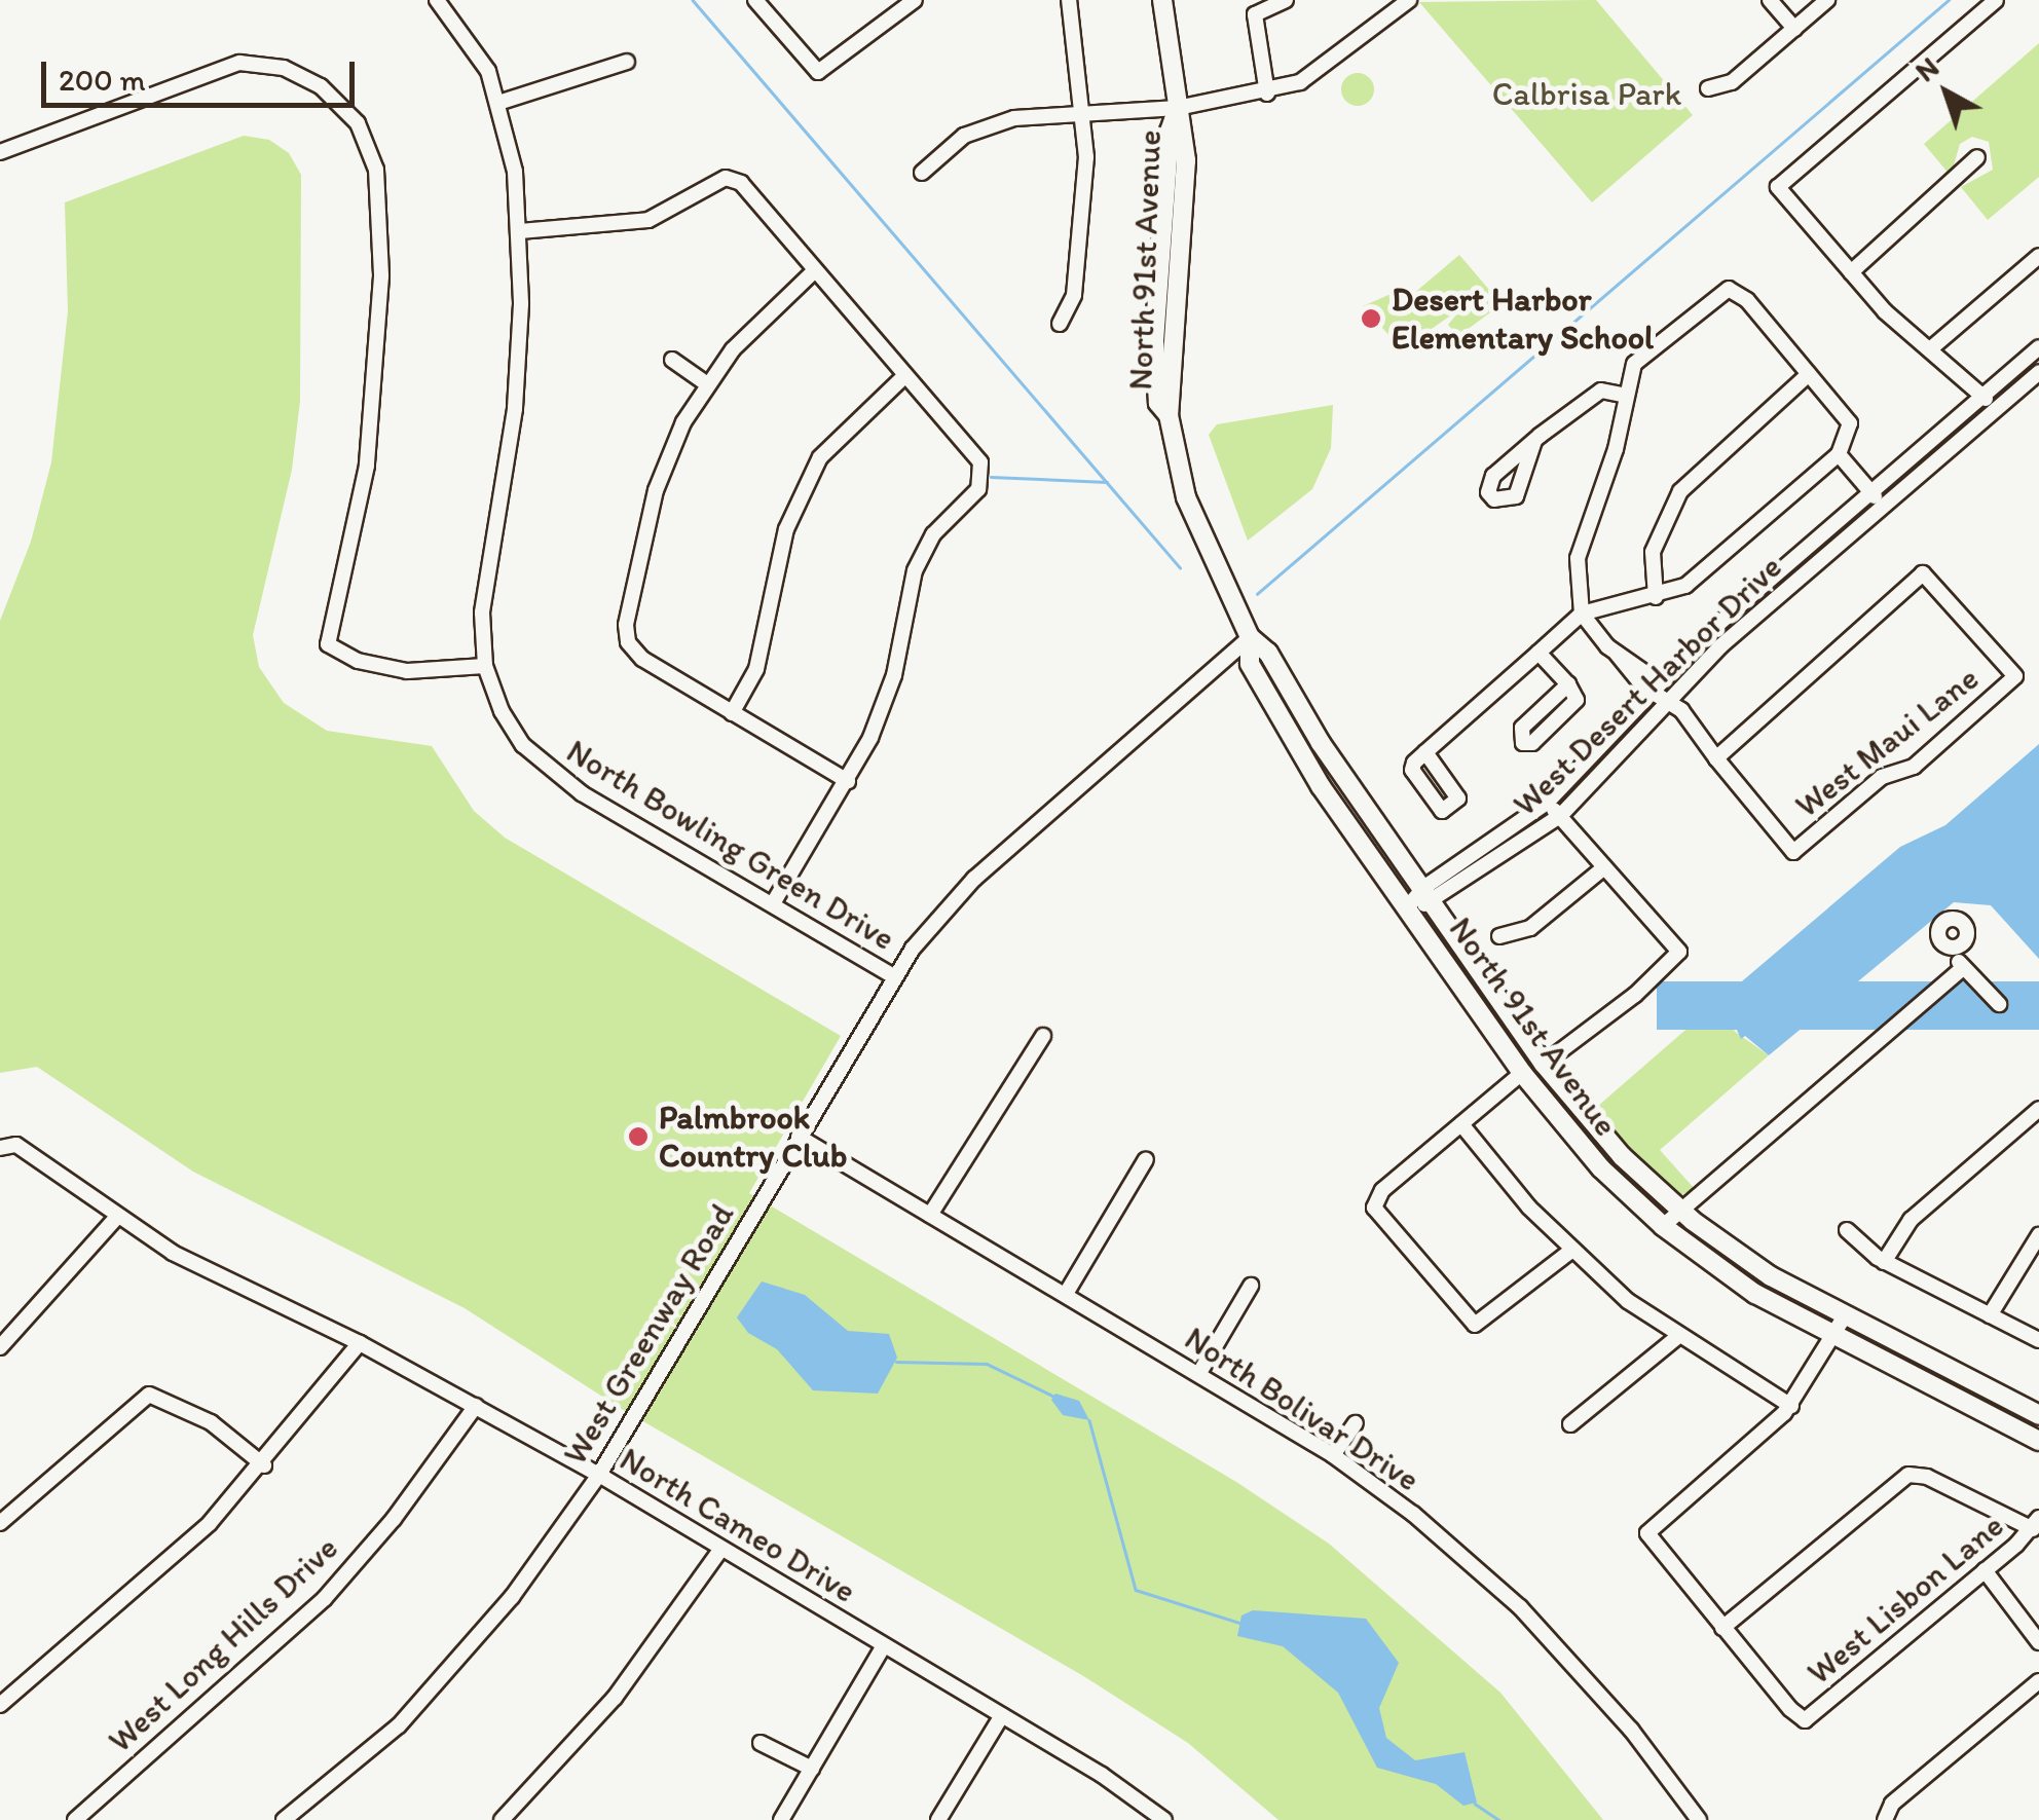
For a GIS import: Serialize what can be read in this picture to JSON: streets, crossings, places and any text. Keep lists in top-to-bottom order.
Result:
{
  "streets": {
    "main road": ["North 91st Avenue"],
    "street": [
      "West Desert Harbor Drive",
      "West Maui Lane",
      "North Bowling Green Drive",
      "West Greenway Road",
      "North Bolivar Drive",
      "North Cameo Drive",
      "West Lisbon Lane",
      "West Long Hills Drive"
    ]
  },
  "crossings": [
    ["North 91st Avenue", "West Desert Harbor Drive"],
    ["North 91st Avenue", "West Greenway Road"],
    ["North Bowling Green Drive", "West Greenway Road"],
    ["West Greenway Road", "North Bolivar Drive"],
    ["West Greenway Road", "North Cameo Drive"],
    ["North Cameo Drive", "West Long Hills Drive"]
  ],
  "parks": ["Calbrisa Park"],
  "places": ["Desert Harbor Elementary School", "Palmbrook Country Club"],
  "scale_bar": "200 m",
  "north": "top left"
}
